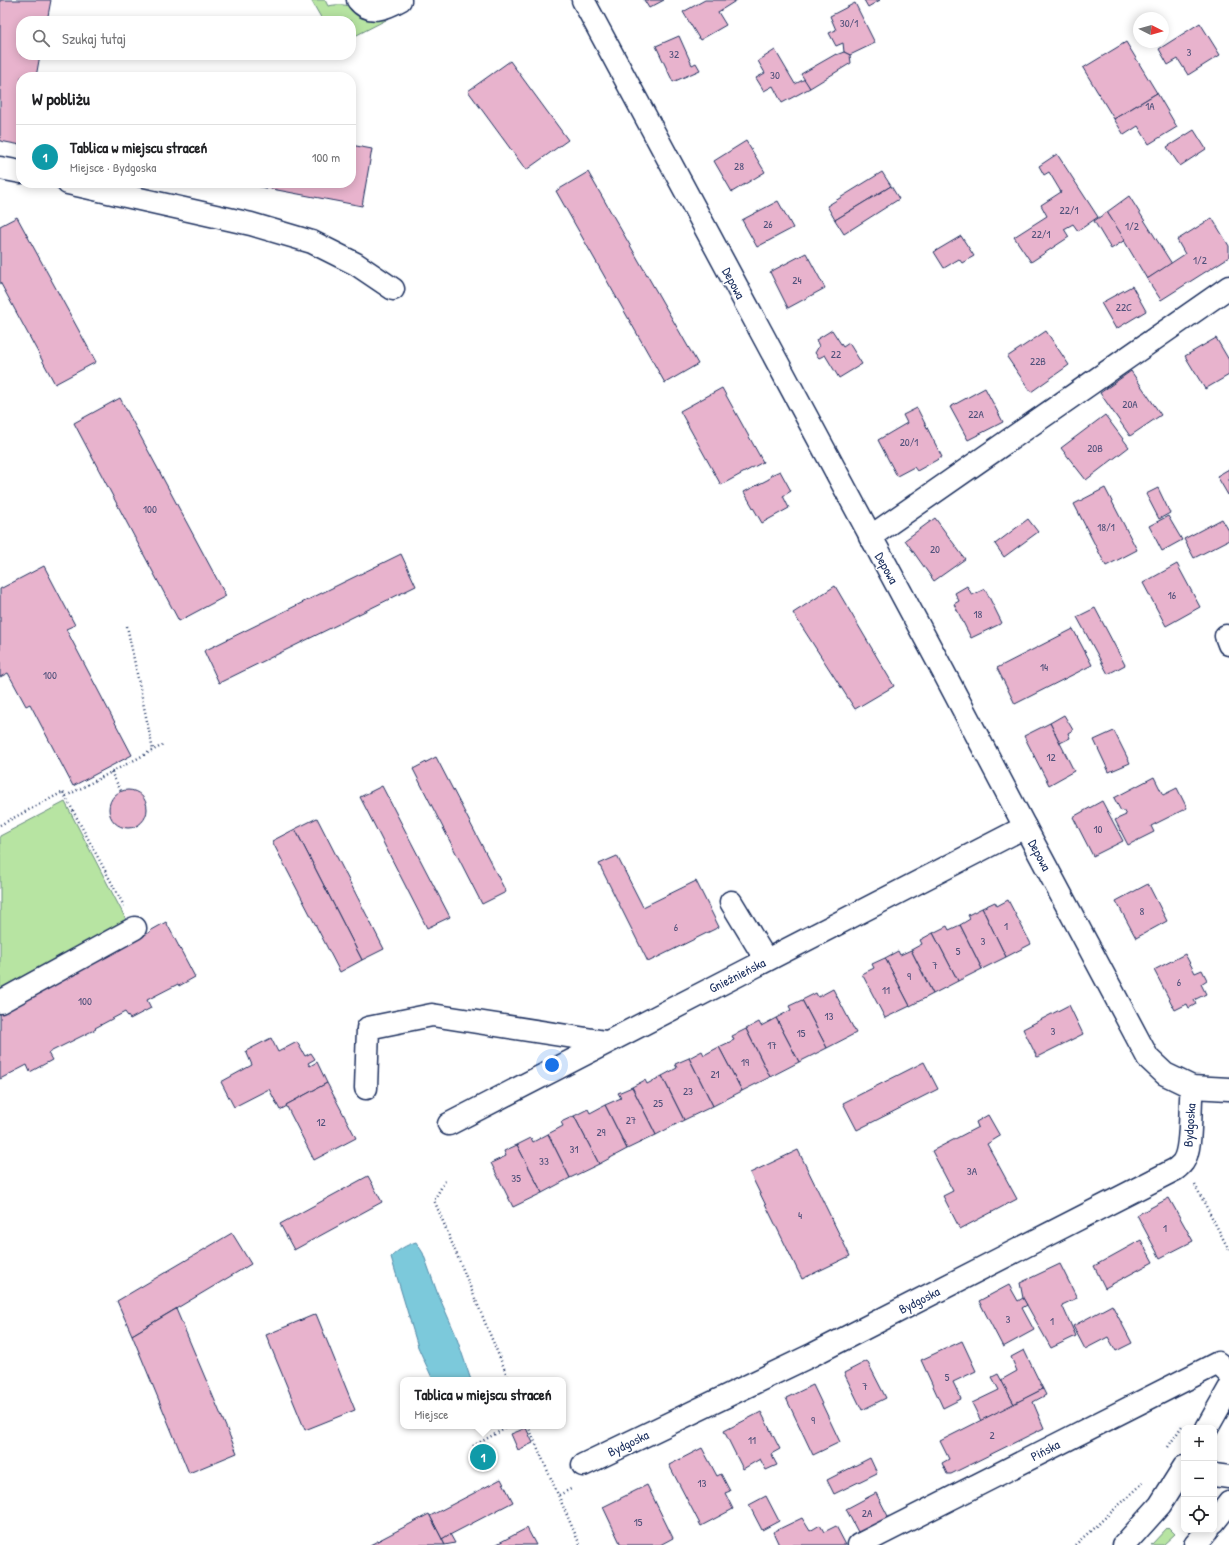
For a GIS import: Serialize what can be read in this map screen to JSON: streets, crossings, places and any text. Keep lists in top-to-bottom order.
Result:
{
  "streets": {
    "street": [
      "Depowa",
      "Gnieźnieńska",
      "Bydgoska",
      "Pińska"
    ]
  },
  "crossings": [
    ["Depowa", "Gnieźnieńska"],
    ["Depowa", "Bydgoska"]
  ],
  "house_numbers": [
    "30/1",
    "3",
    "32",
    "30",
    "1A",
    "28",
    "22/1",
    "26",
    "1/2",
    "22/1",
    "1/2",
    "24",
    "22C",
    "22",
    "22B",
    "20A",
    "22A",
    "20/1",
    "20B",
    "100",
    "18/1",
    "20",
    "16",
    "18",
    "14",
    "100",
    "12",
    "10",
    "8",
    "1",
    "6",
    "3",
    "5",
    "7",
    "9",
    "6",
    "11",
    "100",
    "13",
    "3",
    "15",
    "17",
    "19",
    "21",
    "23",
    "25",
    "27",
    "12",
    "29",
    "31",
    "33",
    "3A",
    "35",
    "4",
    "1",
    "3",
    "1",
    "5",
    "7",
    "9",
    "2",
    "11",
    "13",
    "2A",
    "15"
  ],
  "north": "right",
  "page": {
    "search": "Szukaj tutaj",
    "heading": "W pobliżu",
    "list": [
      {
        "mark": "1",
        "name": "Tablica w miejscu straceń",
        "note": "Miejsce · Bydgoska",
        "value": "100 m"
      }
    ],
    "popup": ["Tablica w miejscu straceń", "Miejsce"],
    "map_buttons": ["+", "−"],
    "pins": "1"
  }
}
